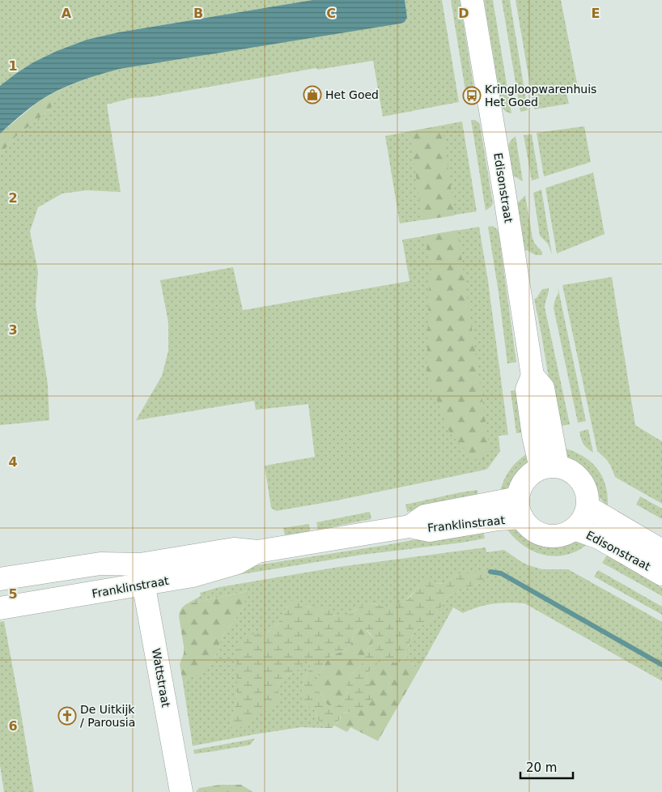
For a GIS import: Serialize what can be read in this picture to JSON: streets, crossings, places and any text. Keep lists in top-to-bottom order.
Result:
{
  "streets": {
    "street": ["Edisonstraat", "Franklinstraat", "Wattstraat"]
  },
  "crossings": [
    ["Edisonstraat", "Franklinstraat"],
    ["Franklinstraat", "Wattstraat"]
  ],
  "places": {
    "shop": ["Het Goed"],
    "bus stop": ["Kringloopwarenhuis Het Goed"],
    "church": ["De Uitkijk / Parousia"]
  },
  "scale_bar": "20 m",
  "grid": {
    "columns": [
      "A",
      "B",
      "C",
      "D",
      "E"
    ],
    "rows": [
      "1",
      "2",
      "3",
      "4",
      "5",
      "6"
    ]
  }
}
